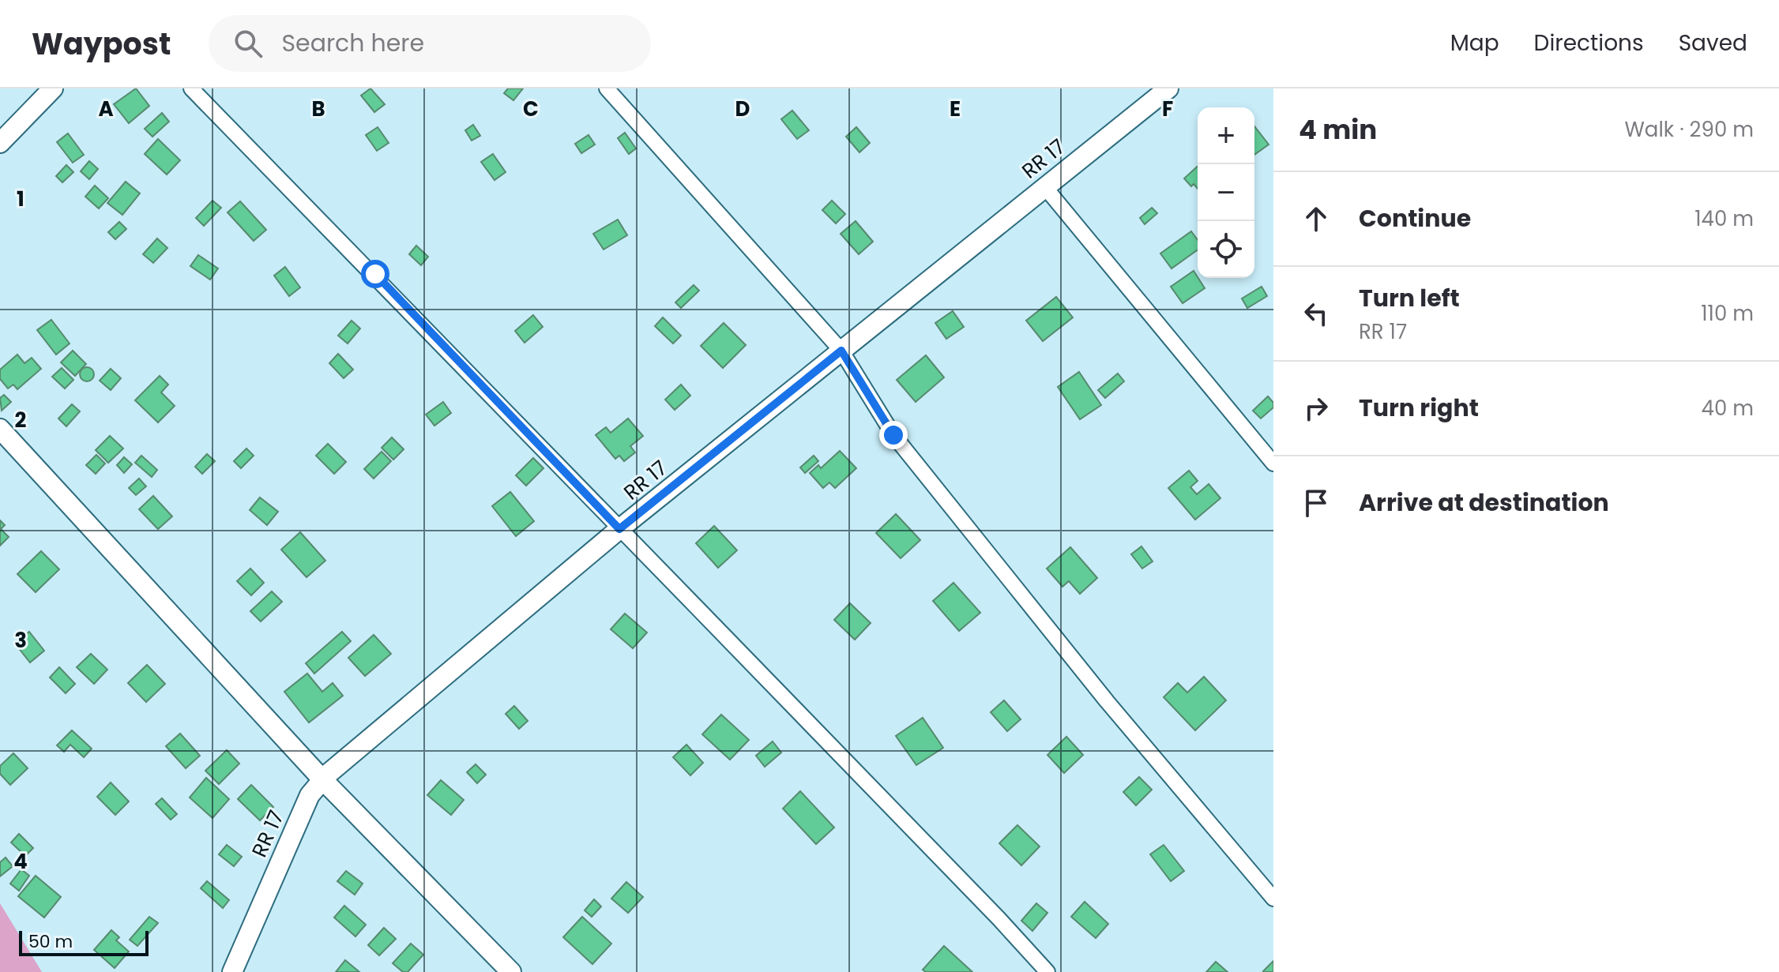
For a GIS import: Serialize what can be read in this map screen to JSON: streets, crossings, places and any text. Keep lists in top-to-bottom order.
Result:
{
  "streets": {
    "main road": ["RR 17"]
  },
  "scale_bar": "50 m",
  "page": {
    "header": "Waypost",
    "search": "Search here",
    "nav": ["Map", "Directions", "Saved"],
    "heading": ["4 min", "Walk · 290 m"],
    "map_buttons": ["+", "−"],
    "list": [
      ["Continue", "140 m"],
      ["Turn left", "RR 17", "110 m"],
      ["Turn right", "40 m"],
      "Arrive at destination"
    ],
    "scale": "50 m"
  },
  "grid": {
    "columns": [
      "A",
      "B",
      "C",
      "D",
      "E",
      "F"
    ],
    "rows": [
      "1",
      "2",
      "3",
      "4"
    ]
  }
}
